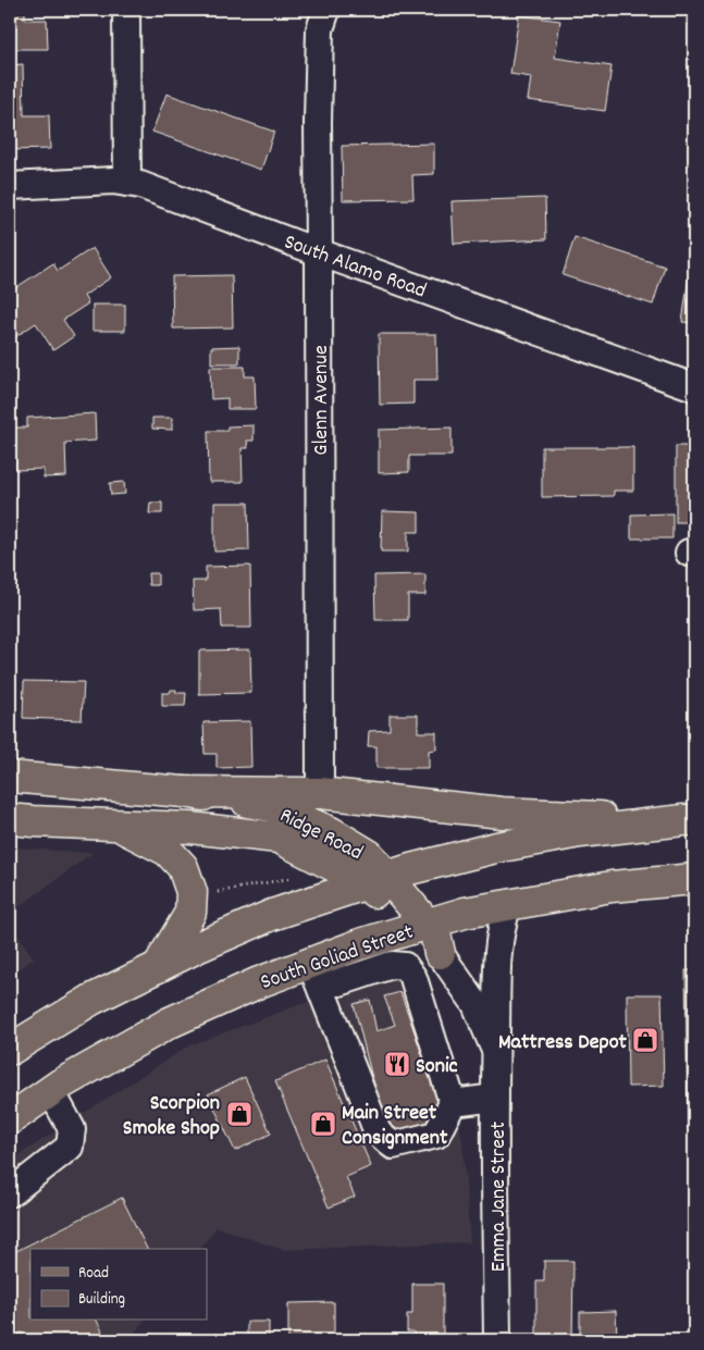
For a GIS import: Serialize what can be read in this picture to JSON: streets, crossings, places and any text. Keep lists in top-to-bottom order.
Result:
{
  "streets": {
    "main road": ["Ridge Road", "South Goliad Street"],
    "street": ["South Alamo Road", "Glenn Avenue", "Emma Jane Street"]
  },
  "crossings": [
    ["South Alamo Road", "Glenn Avenue"],
    ["Ridge Road", "South Goliad Street"],
    ["Ridge Road", "Emma Jane Street"],
    ["South Goliad Street", "Emma Jane Street"]
  ],
  "places": {
    "shop": ["Mattress Depot", "Scorpion Smoke Shop", "Main Street Consignment"],
    "restaurant": ["Sonic"]
  },
  "legend": ["Road", "Building"]
}
